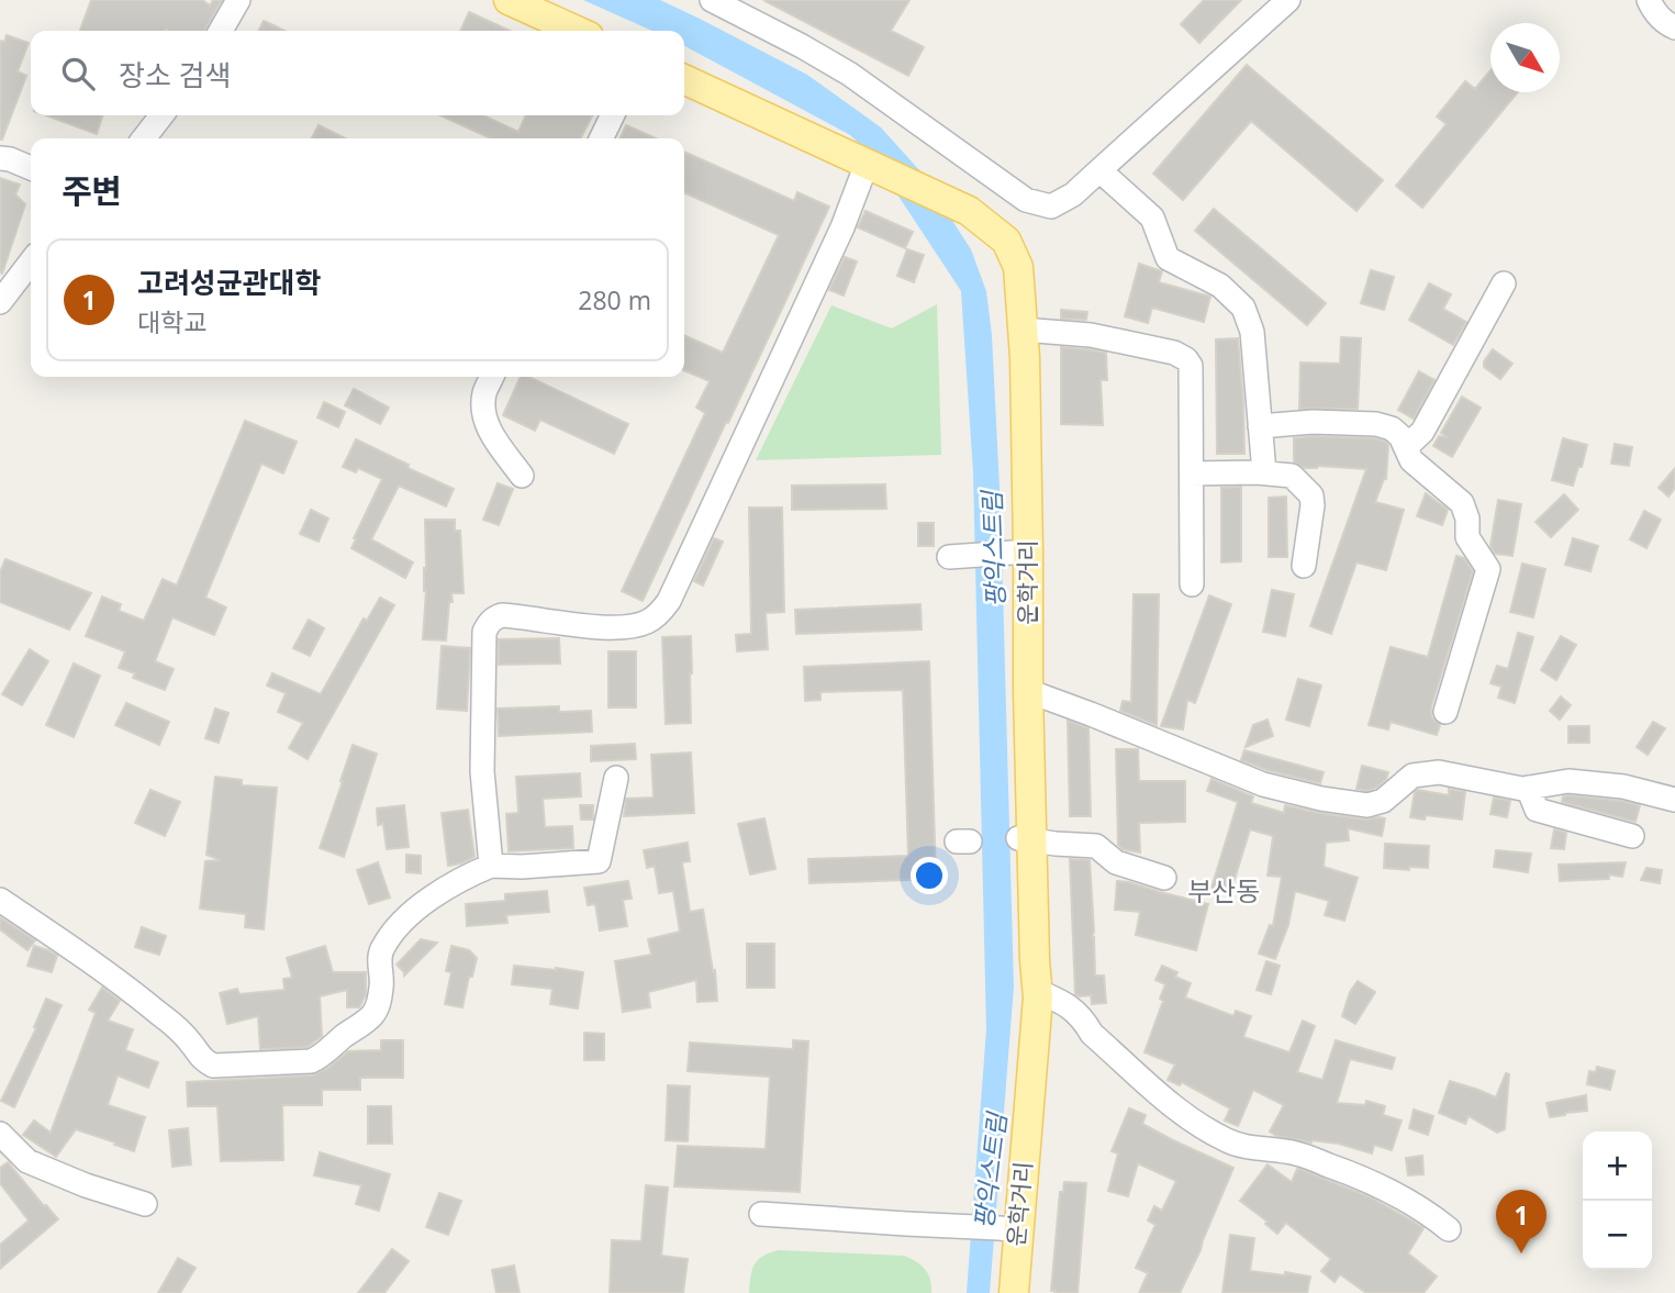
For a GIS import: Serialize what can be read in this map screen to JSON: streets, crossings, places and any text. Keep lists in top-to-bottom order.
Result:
{
  "streets": {
    "main road": ["운학거리"]
  },
  "districts": ["부산동"],
  "water": ["팡익스트림"],
  "north": "bottom right",
  "page": {
    "search": "장소 검색",
    "heading": "주변",
    "list": [
      {
        "mark": "1",
        "name": "고려성균관대학",
        "note": "대학교",
        "value": "280 m"
      }
    ],
    "map_buttons": ["+", "−"],
    "pins": "1"
  }
}
